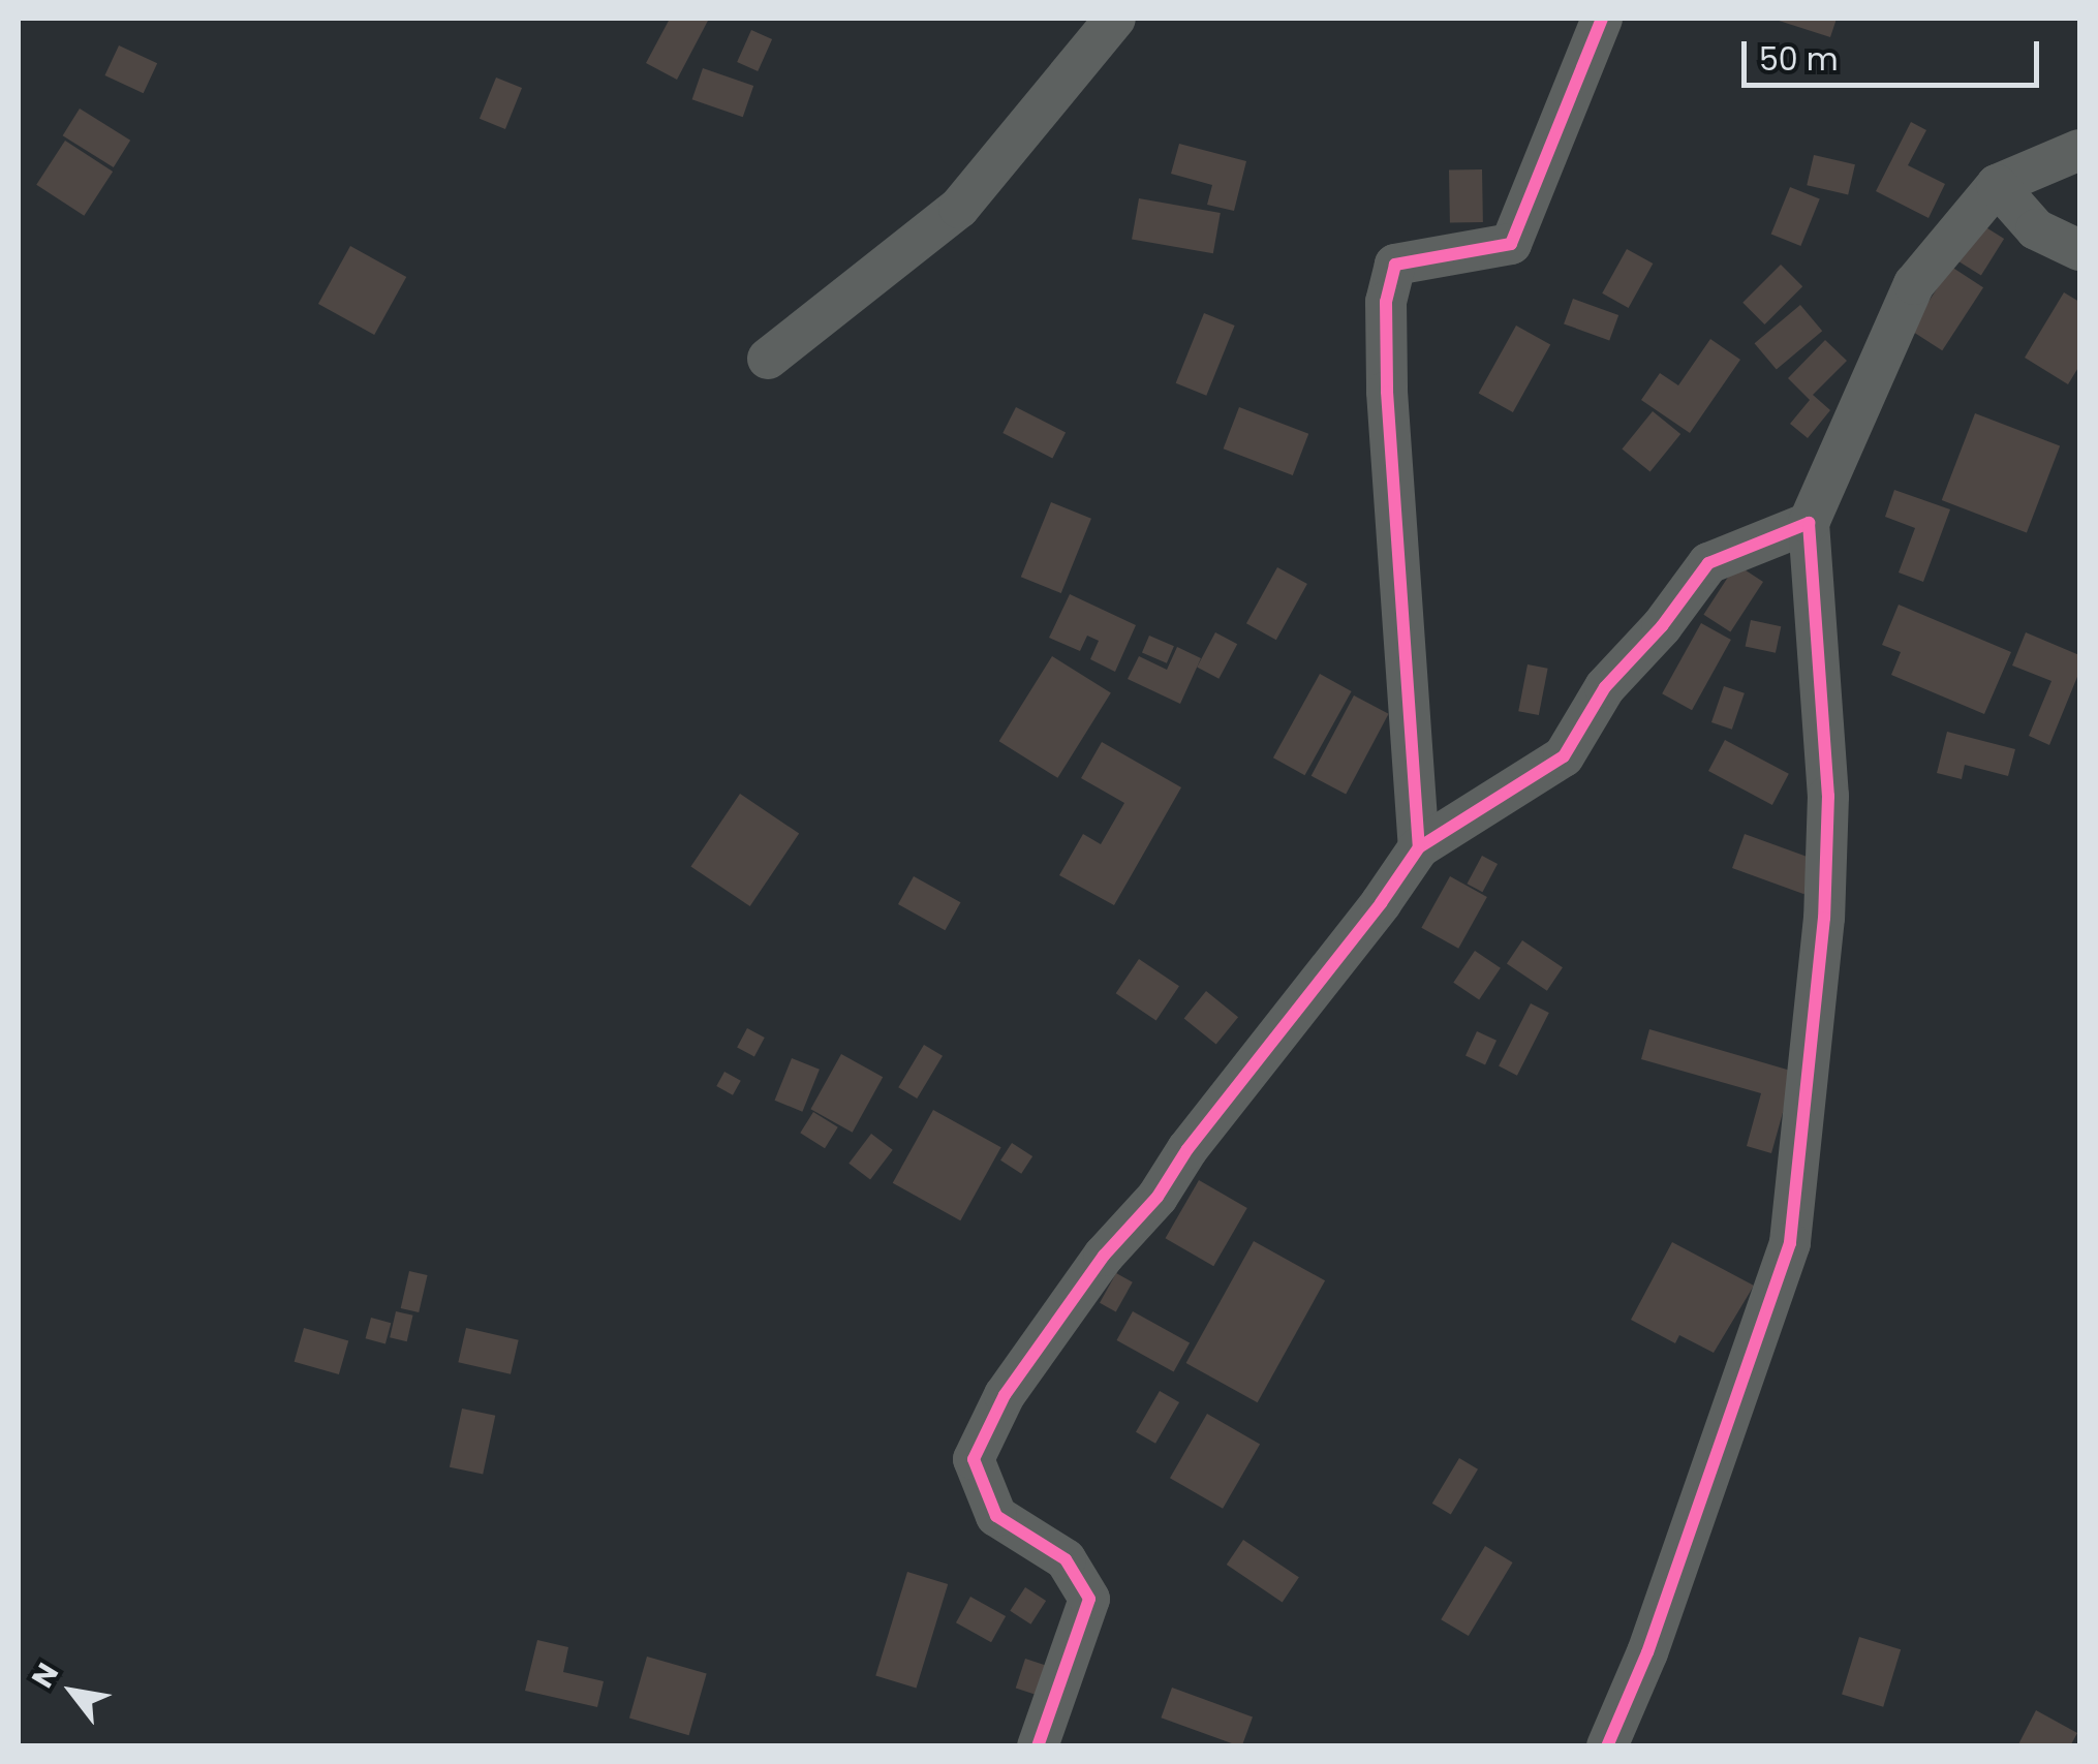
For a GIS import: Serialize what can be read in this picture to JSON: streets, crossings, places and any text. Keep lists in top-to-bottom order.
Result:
{
  "scale_bar": "50 m",
  "north": "top left"
}
